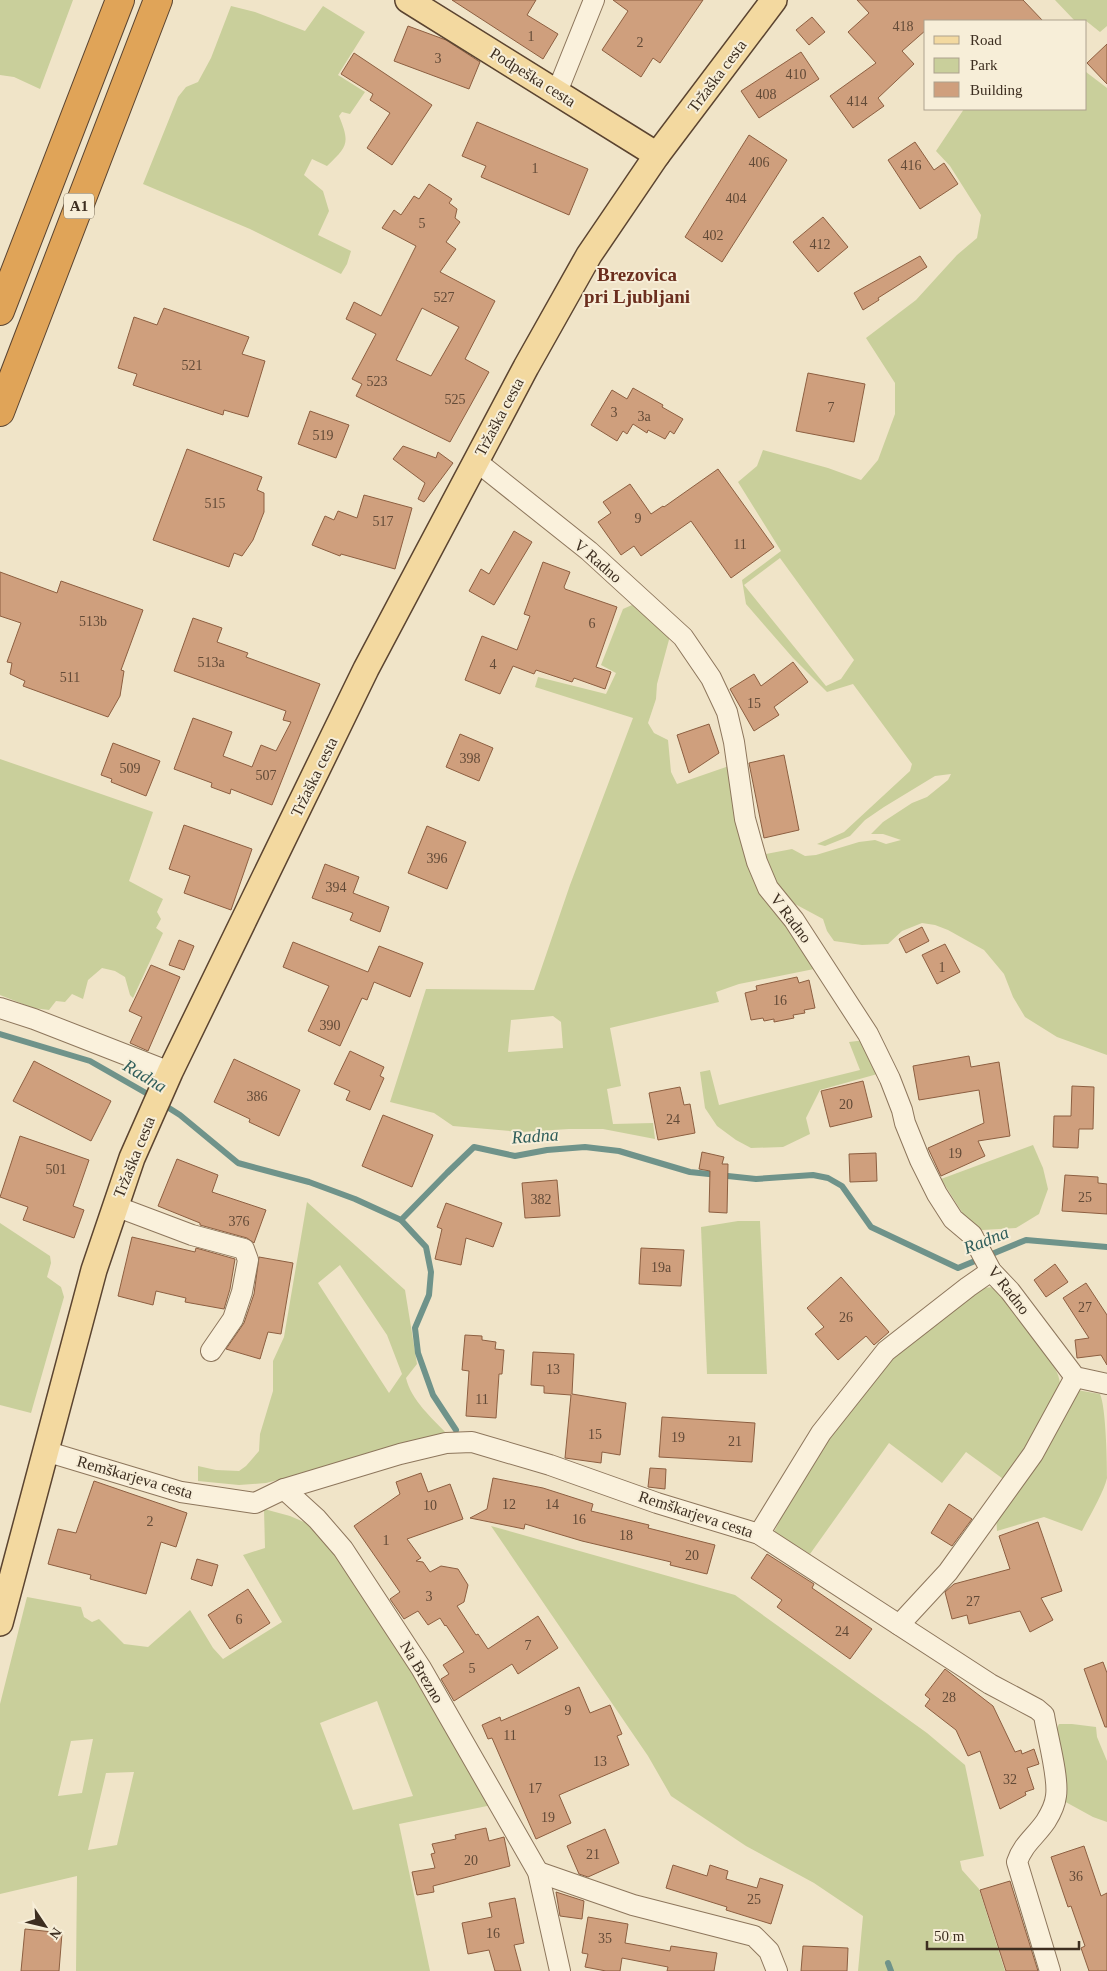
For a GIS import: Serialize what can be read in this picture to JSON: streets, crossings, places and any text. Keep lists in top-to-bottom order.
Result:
{
  "streets": {
    "highway": ["A1"],
    "main road": ["Tržaška cesta", "Podpeška cesta"],
    "street": ["V Radno", "Remškarjeva cesta", "Na Brezno"]
  },
  "crossings": [
    ["Tržaška cesta", "Podpeška cesta"],
    ["Tržaška cesta", "V Radno"],
    ["Tržaška cesta", "Remškarjeva cesta"],
    ["Remškarjeva cesta", "Na Brezno"]
  ],
  "districts": ["Brezovica pri Ljubljani"],
  "water": ["Radna"],
  "house_numbers": [
    "418",
    "1",
    "2",
    "3",
    "410",
    "408",
    "414",
    "406",
    "416",
    "1",
    "404",
    "5",
    "402",
    "412",
    "527",
    "521",
    "523",
    "525",
    "7",
    "3",
    "3a",
    "519",
    "515",
    "9",
    "517",
    "11",
    "513b",
    "6",
    "513a",
    "4",
    "511",
    "15",
    "398",
    "509",
    "507",
    "396",
    "394",
    "1",
    "16",
    "390",
    "386",
    "20",
    "24",
    "19",
    "501",
    "25",
    "382",
    "376",
    "19a",
    "27",
    "26",
    "13",
    "11",
    "15",
    "19",
    "21",
    "12",
    "14",
    "10",
    "16",
    "2",
    "18",
    "1",
    "20",
    "3",
    "27",
    "6",
    "24",
    "7",
    "5",
    "28",
    "9",
    "11",
    "13",
    "32",
    "17",
    "19",
    "21",
    "20",
    "36",
    "25",
    "16",
    "35"
  ],
  "legend": ["Road", "Park", "Building"],
  "scale_bar": "50 m",
  "north": "bottom right"
}
